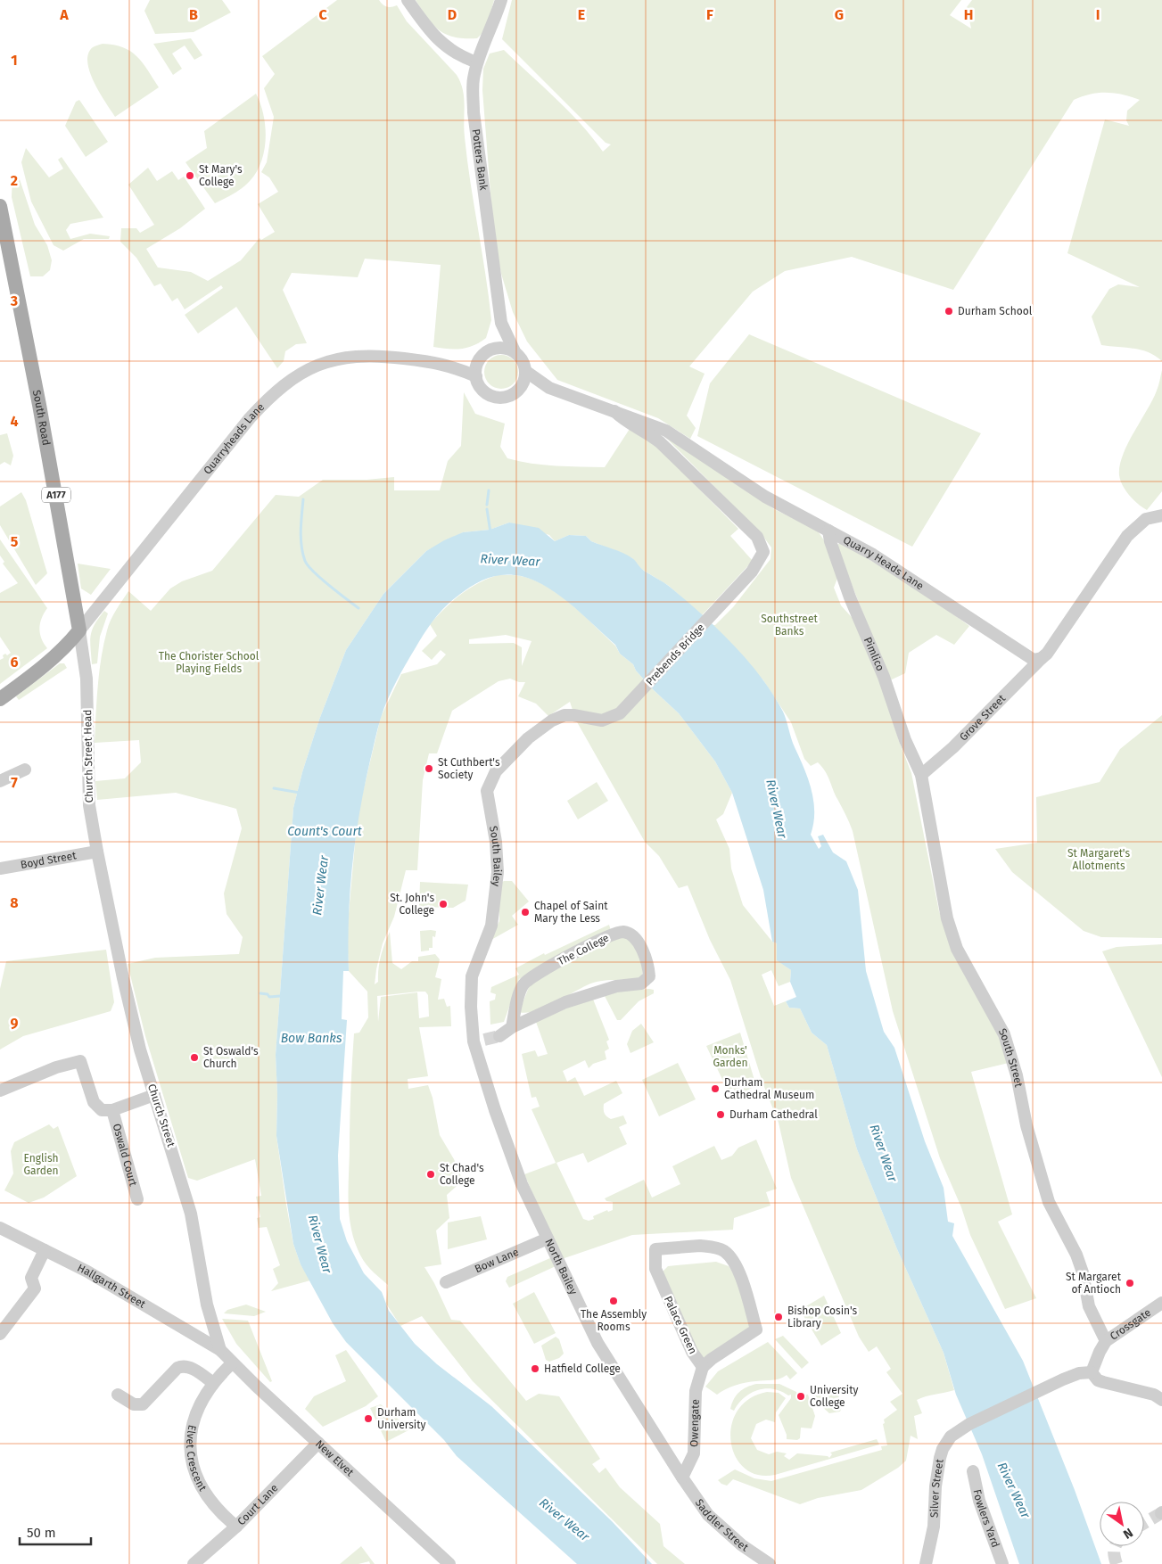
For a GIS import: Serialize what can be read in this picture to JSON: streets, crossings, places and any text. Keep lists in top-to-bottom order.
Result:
{
  "streets": {
    "main road": ["South Road", "A177"],
    "street": [
      "Potters Bank",
      "Quarryheads Lane",
      "Quarry Heads Lane",
      "Pimlico",
      "Prebends Bridge",
      "Grove Street",
      "Church Street Head",
      "South Bailey",
      "Boyd Street",
      "The College",
      "South Street",
      "Church Street",
      "Oswald Court",
      "Bow Lane",
      "North Bailey",
      "Hallgarth Street",
      "Crossgate",
      "Palace Green",
      "Owengate",
      "New Elvet",
      "Elvet Crescent",
      "Silver Street",
      "Court Lane",
      "Fowlers Yard",
      "Saddler Street"
    ]
  },
  "crossings": [
    ["Potters Bank", "Quarry Heads Lane"],
    ["South Road", "Quarryheads Lane"],
    ["South Road", "Church Street Head"],
    ["Quarryheads Lane", "Church Street Head"],
    ["Quarry Heads Lane", "Pimlico"],
    ["Quarry Heads Lane", "Prebends Bridge"],
    ["Quarry Heads Lane", "Grove Street"],
    ["Pimlico", "Grove Street"],
    ["Pimlico", "South Street"],
    ["Prebends Bridge", "South Bailey"],
    ["Grove Street", "South Street"],
    ["Church Street Head", "Boyd Street"],
    ["Church Street Head", "Church Street"],
    ["South Bailey", "North Bailey"],
    ["South Street", "Crossgate"],
    ["Church Street", "Oswald Court"],
    ["Church Street", "Hallgarth Street"],
    ["Church Street", "New Elvet"],
    ["Bow Lane", "North Bailey"],
    ["North Bailey", "Owengate"],
    ["North Bailey", "Saddler Street"],
    ["Hallgarth Street", "New Elvet"],
    ["Crossgate", "Silver Street"],
    ["Palace Green", "Owengate"],
    ["Owengate", "Saddler Street"],
    ["New Elvet", "Elvet Crescent"],
    ["New Elvet", "Court Lane"],
    ["Elvet Crescent", "Court Lane"]
  ],
  "water": ["River Wear", "Count's Court", "Bow Banks"],
  "parks": [
    "Southstreet Banks",
    "The Chorister School Playing Fields",
    "St Margaret's Allotments",
    "Monks' Garden",
    "English Garden"
  ],
  "places": [
    "St Mary's College",
    "Durham School",
    "St Cuthbert's Society",
    "St. John's College",
    "Chapel of Saint Mary the Less",
    "St Oswald's Church",
    "Durham Cathedral Museum",
    "Durham Cathedral",
    "St Chad's College",
    "St Margaret of Antioch",
    "The Assembly Rooms",
    "Bishop Cosin's Library",
    "Hatfield College",
    "University College",
    "Durham University"
  ],
  "scale_bar": "50 m",
  "north": "bottom right",
  "grid": {
    "columns": [
      "A",
      "B",
      "C",
      "D",
      "E",
      "F",
      "G",
      "H",
      "I"
    ],
    "rows": [
      "1",
      "2",
      "3",
      "4",
      "5",
      "6",
      "7",
      "8",
      "9"
    ]
  }
}
